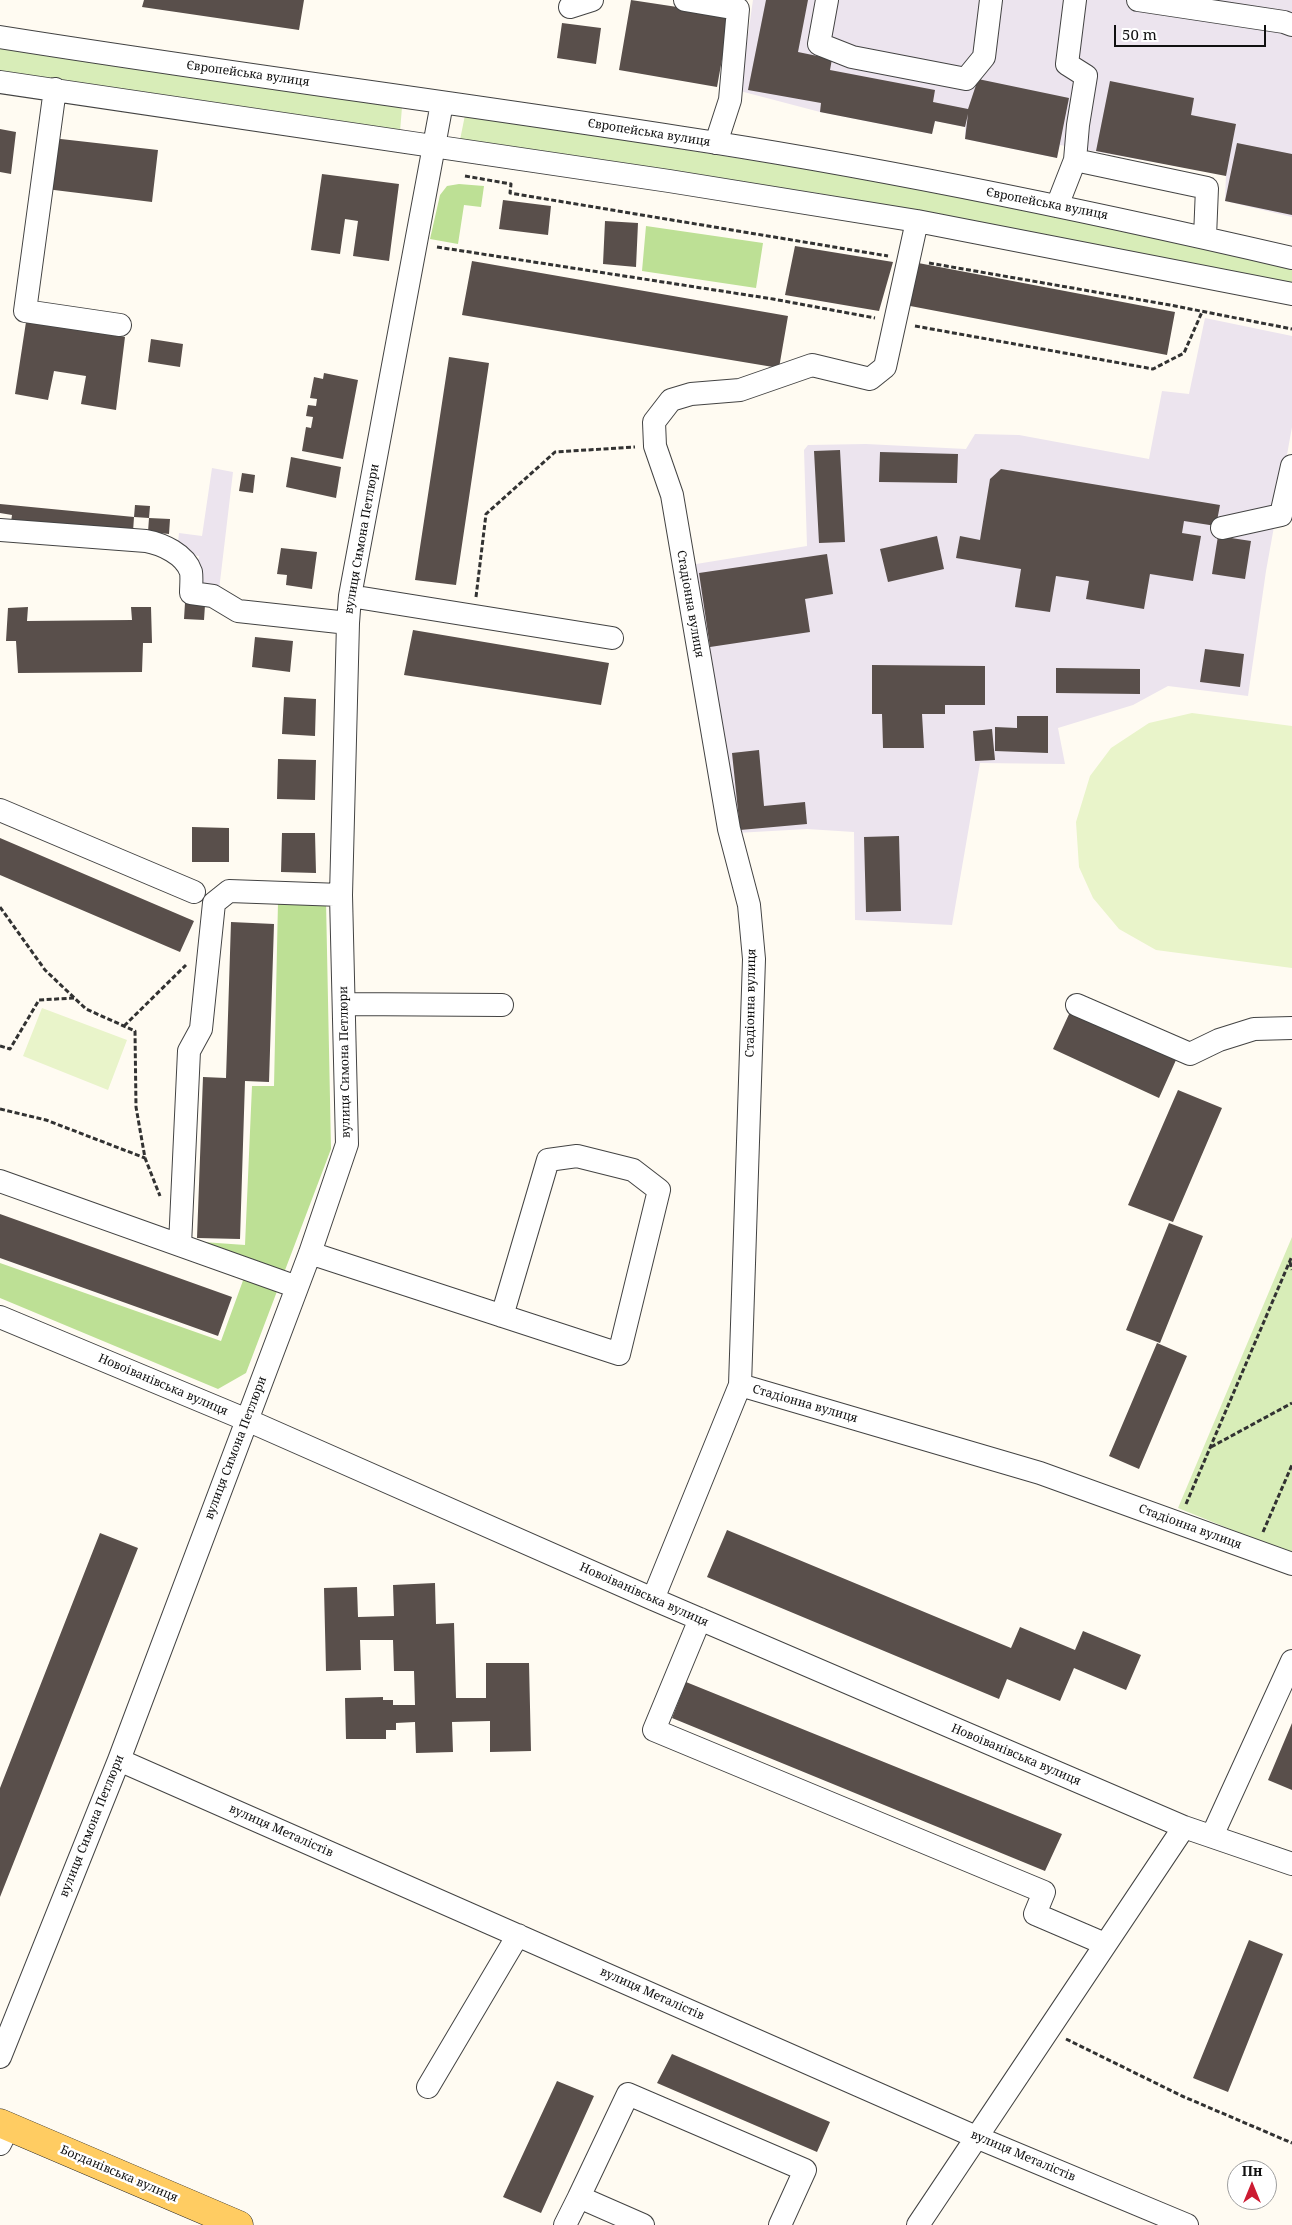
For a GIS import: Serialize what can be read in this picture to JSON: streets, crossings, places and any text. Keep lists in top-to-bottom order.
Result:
{
  "streets": {
    "main road": ["Богданівська вулиця"],
    "street": [
      "Європейська вулиця",
      "вулиця Симона Петлюри",
      "Стадіонна вулиця",
      "Новоіванівська вулиця",
      "вулиця Металістів"
    ]
  },
  "crossings": [
    ["Європейська вулиця", "вулиця Симона Петлюри"],
    ["вулиця Симона Петлюри", "Новоіванівська вулиця"],
    ["вулиця Симона Петлюри", "вулиця Металістів"]
  ],
  "scale_bar": "50 m",
  "north": "top"
}
